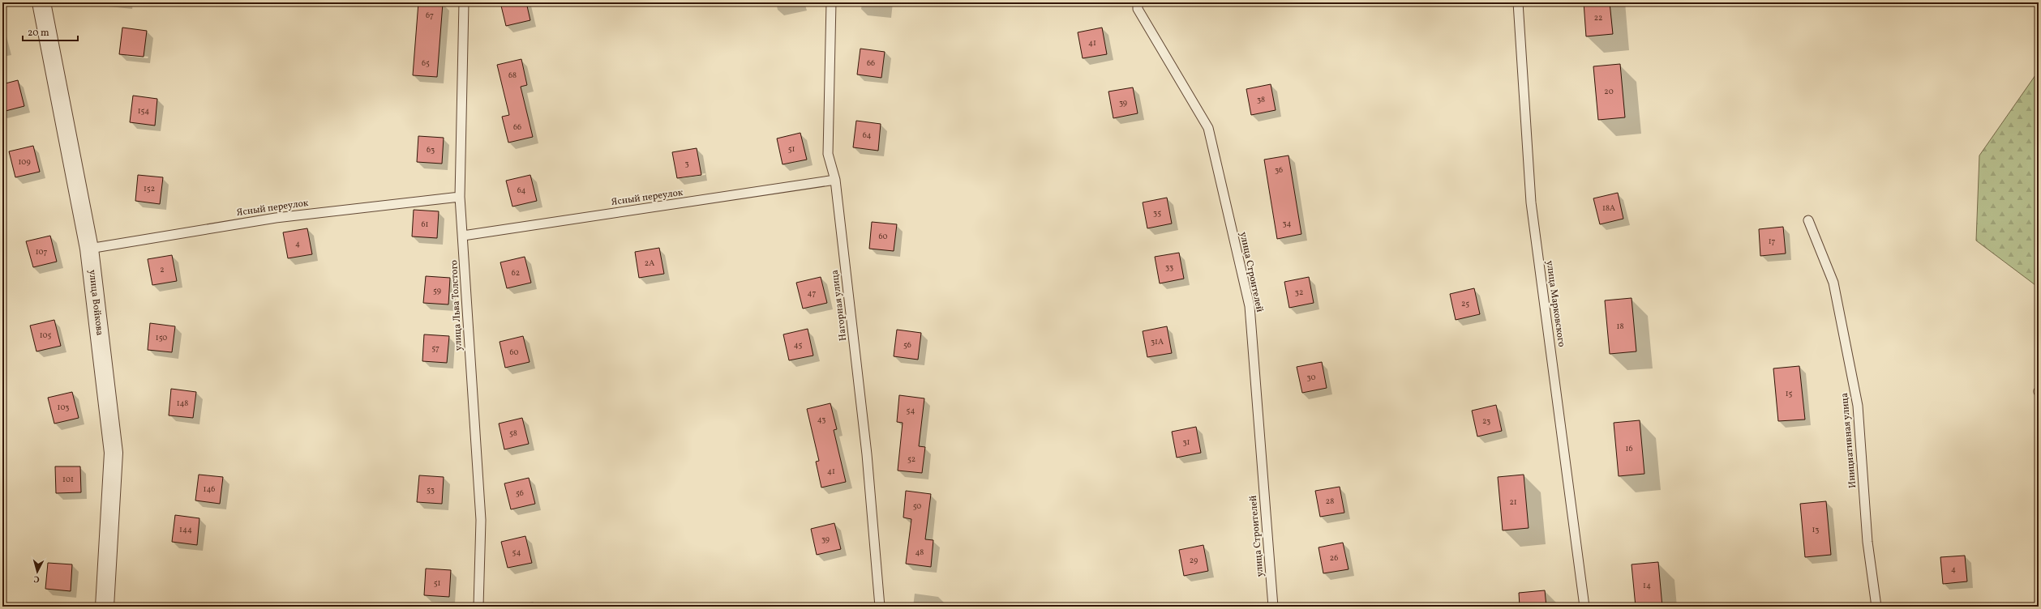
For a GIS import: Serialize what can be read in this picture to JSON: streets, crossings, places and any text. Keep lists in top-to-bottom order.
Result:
{
  "streets": {
    "street": ["улица Войкова"],
    "lane": [
      "Ясный переулок",
      "улица Строителей",
      "улица Марковского",
      "улица Льва Толстого",
      "Нагорная улица",
      "Инициативная улица"
    ]
  },
  "crossings": [
    ["Ясный переулок", "улица Войкова"],
    ["Ясный переулок", "улица Льва Толстого"],
    ["Ясный переулок", "Нагорная улица"]
  ],
  "house_numbers": [
    "67",
    "22",
    "41",
    "65",
    "66",
    "68",
    "20",
    "38",
    "39",
    "154",
    "66",
    "64",
    "51",
    "63",
    "109",
    "3",
    "36",
    "152",
    "64",
    "18А",
    "35",
    "34",
    "61",
    "60",
    "17",
    "4",
    "107",
    "2А",
    "33",
    "2",
    "62",
    "59",
    "32",
    "47",
    "25",
    "18",
    "105",
    "150",
    "31А",
    "45",
    "56",
    "57",
    "60",
    "30",
    "15",
    "148",
    "103",
    "54",
    "43",
    "23",
    "58",
    "31",
    "16",
    "52",
    "41",
    "101",
    "146",
    "53",
    "56",
    "28",
    "21",
    "50",
    "144",
    "13",
    "39",
    "54",
    "48",
    "26",
    "29",
    "4",
    "51",
    "14"
  ],
  "scale_bar": "20 m",
  "north": "bottom"
}
